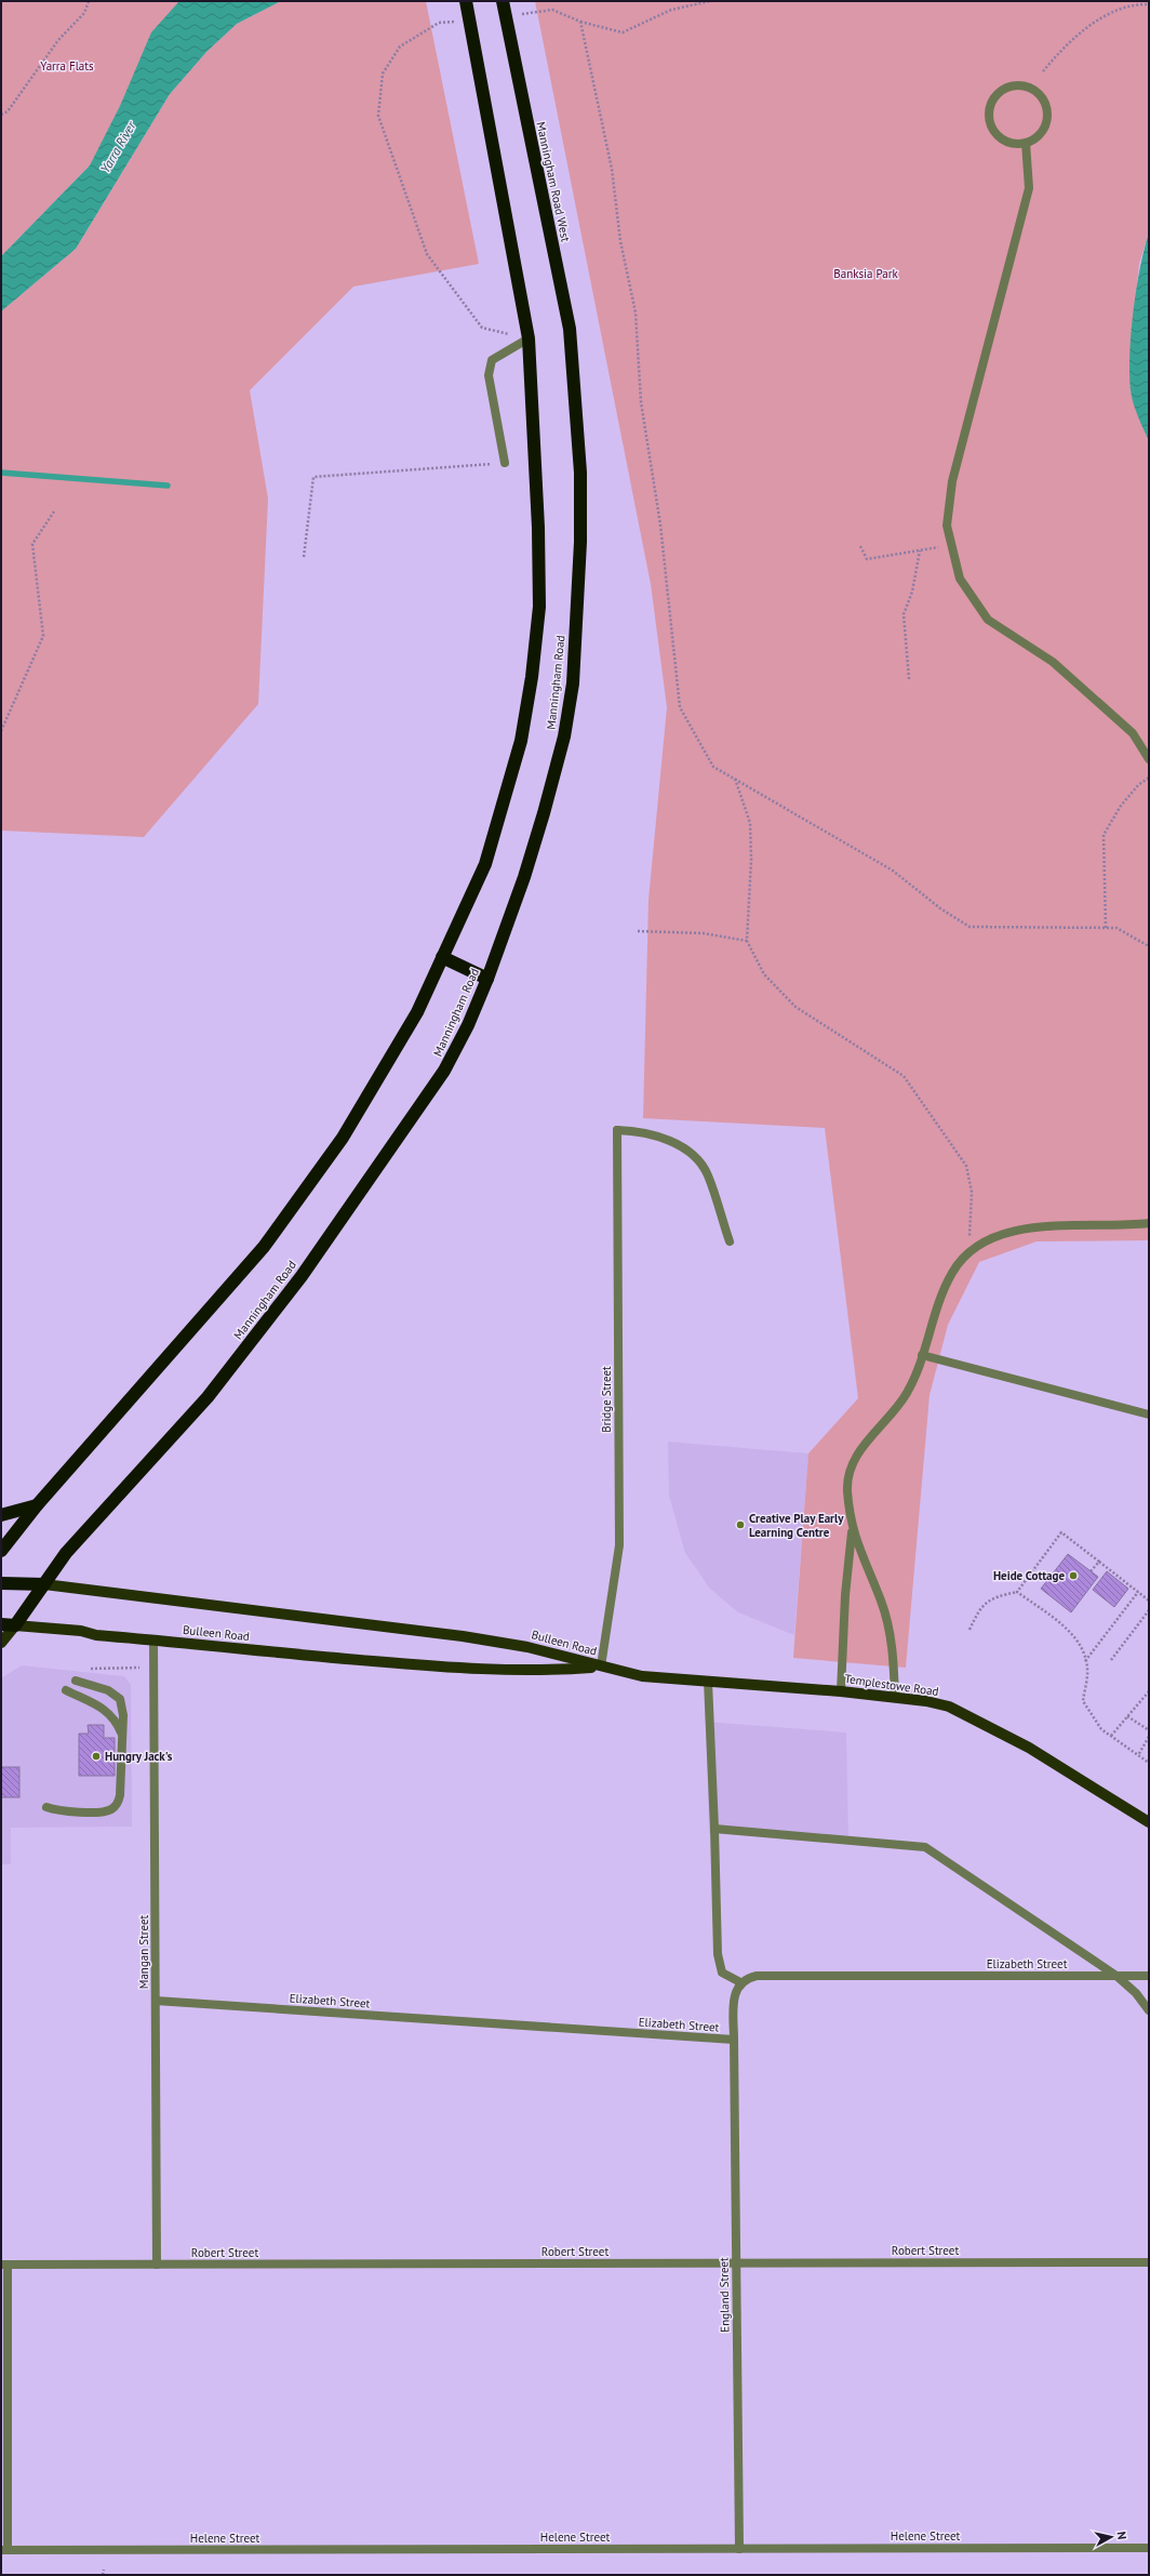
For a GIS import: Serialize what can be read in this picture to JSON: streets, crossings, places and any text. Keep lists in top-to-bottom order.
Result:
{
  "streets": {
    "highway": ["Manningham Road West", "Manningham Road", "Bulleen Road"],
    "main road": ["Templestowe Road"],
    "street": [
      "Bridge Street",
      "Mangan Street",
      "Elizabeth Street",
      "Robert Street",
      "England Street",
      "Helene Street"
    ]
  },
  "crossings": [
    ["Manningham Road West", "Manningham Road"],
    ["Manningham Road", "Bulleen Road"],
    ["Bridge Street", "Bulleen Road"],
    ["Bridge Street", "Templestowe Road"],
    ["Bulleen Road", "Templestowe Road"],
    ["Bulleen Road", "Mangan Street"],
    ["Mangan Street", "Elizabeth Street"],
    ["Mangan Street", "Robert Street"],
    ["Elizabeth Street", "England Street"],
    ["Robert Street", "England Street"],
    ["England Street", "Helene Street"]
  ],
  "water": ["Yarra River"],
  "parks": ["Yarra Flats", "Banksia Park"],
  "places": ["Creative Play Early Learning Centre", "Heide Cottage", "Hungry Jack's"],
  "north": "right"
}
